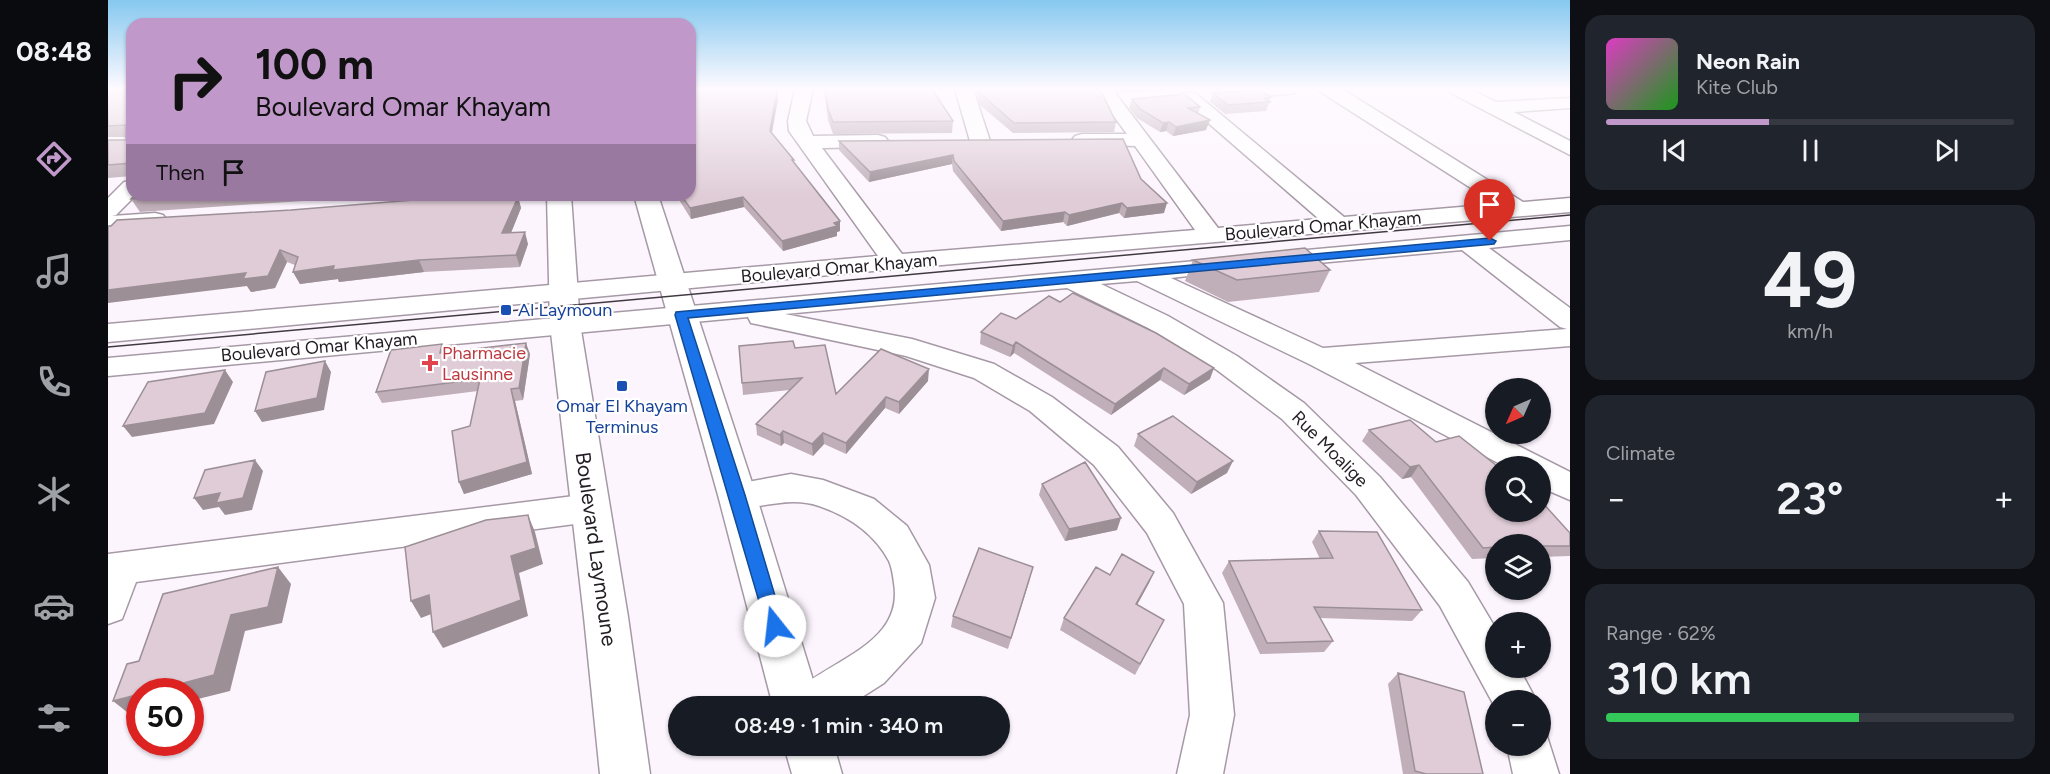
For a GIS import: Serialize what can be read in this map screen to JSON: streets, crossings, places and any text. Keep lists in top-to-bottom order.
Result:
{
  "streets": {
    "main road": ["Boulevard Laymoune"],
    "street": ["Boulevard Omar Khayam", "Rue Moalige"]
  },
  "crossings": [
    ["Boulevard Omar Khayam", "Rue Moalige"],
    ["Boulevard Omar Khayam", "Boulevard Laymoune"]
  ],
  "places": {
    "transit": ["Al Laymoun", "Omar El Khayam Terminus"],
    "health": ["Pharmacie Lausinne"]
  },
  "north": "bottom left",
  "page": {
    "tabs": "08:48",
    "turn": ["100 m", "Boulevard Omar Khayam"],
    "song": ["Neon Rain", "Kite Club"],
    "then": "Then",
    "tile": [
      ["49", "km/h"],
      "Climate",
      ["Range · 62%", "310 km"]
    ],
    "map_buttons": ["+", "−"],
    "heat": ["−", "23°", "+"],
    "limit": "50",
    "trip": "08:49 · 1 min · 340 m"
  }
}
